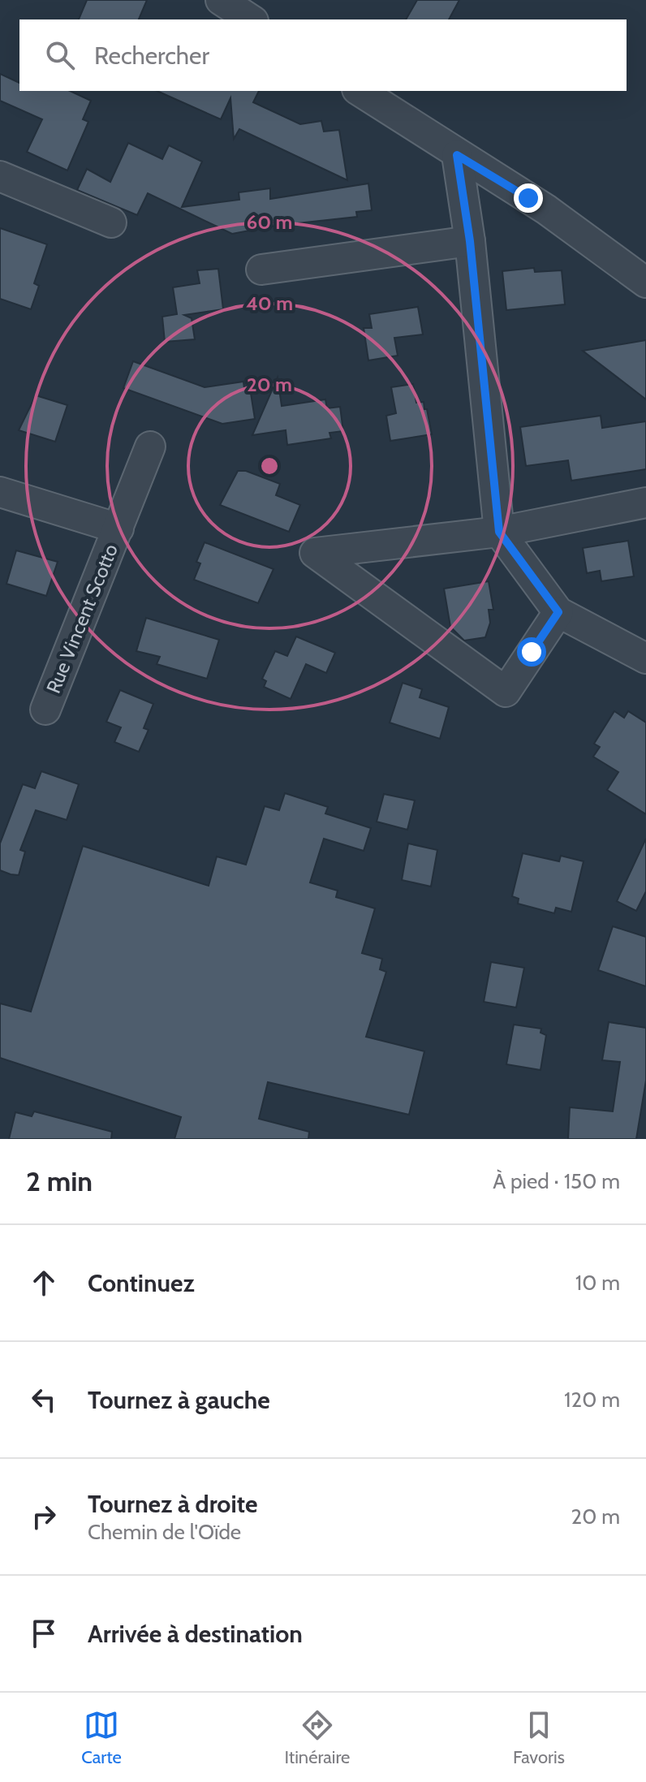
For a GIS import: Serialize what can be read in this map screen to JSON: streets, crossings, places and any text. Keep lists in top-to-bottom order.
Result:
{
  "streets": {
    "street": ["Rue Vincent Scotto"]
  },
  "page": {
    "search": "Rechercher",
    "heading": ["2 min", "À pied · 150 m"],
    "list": [
      ["Continuez", "10 m"],
      ["Tournez à gauche", "120 m"],
      ["Tournez à droite", "Chemin de l'Oïde", "20 m"],
      "Arrivée à destination"
    ],
    "nav": ["Carte", "Itinéraire", "Favoris"]
  },
  "rings": ["60 m", "40 m", "20 m"]
}
